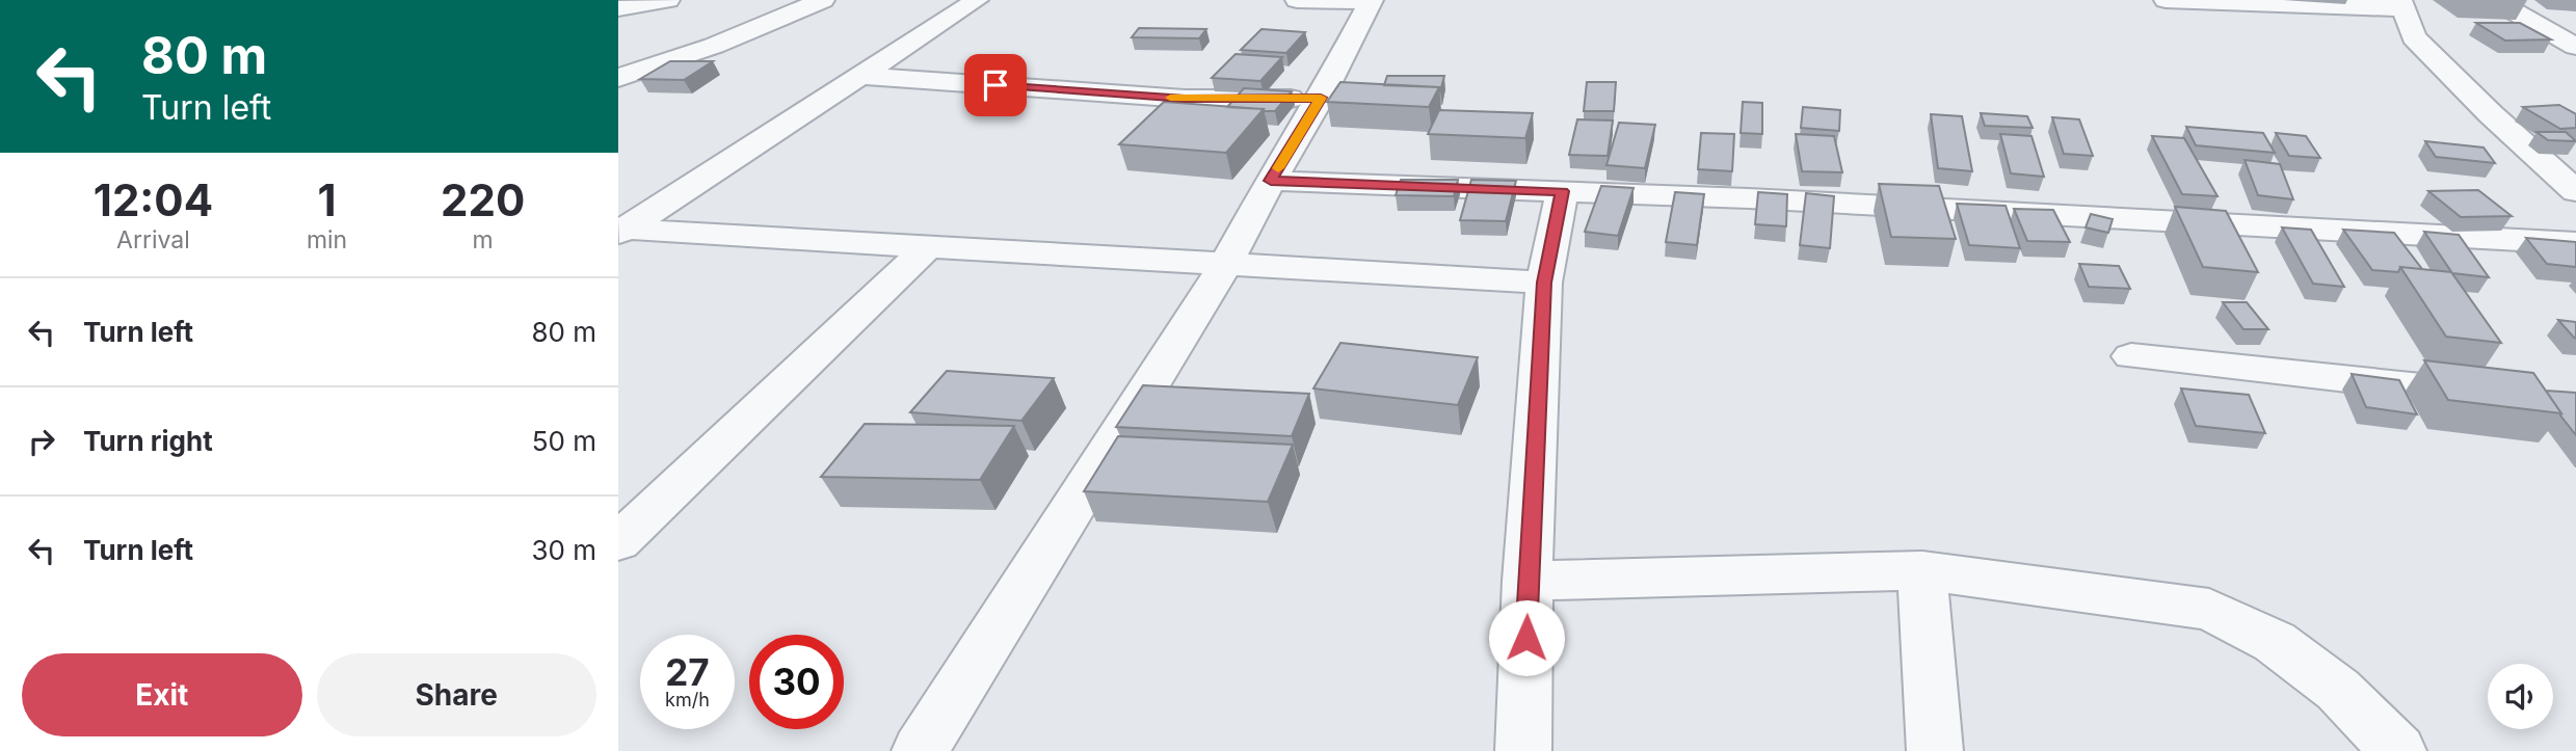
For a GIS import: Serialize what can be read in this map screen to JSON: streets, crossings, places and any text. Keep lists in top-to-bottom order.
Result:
{
  "page": {
    "turn": ["80 m", "Turn left"],
    "eta": [
      "12:04",
      "Arrival",
      "1",
      "min",
      "220",
      "m"
    ],
    "list": [
      {
        "name": "Turn left",
        "value": "80 m"
      },
      {
        "name": "Turn right",
        "value": "50 m"
      },
      {
        "name": "Turn left",
        "value": "30 m"
      }
    ],
    "speed": "27 km/h",
    "limit": "30",
    "buttons": ["Exit", "Share"]
  }
}
